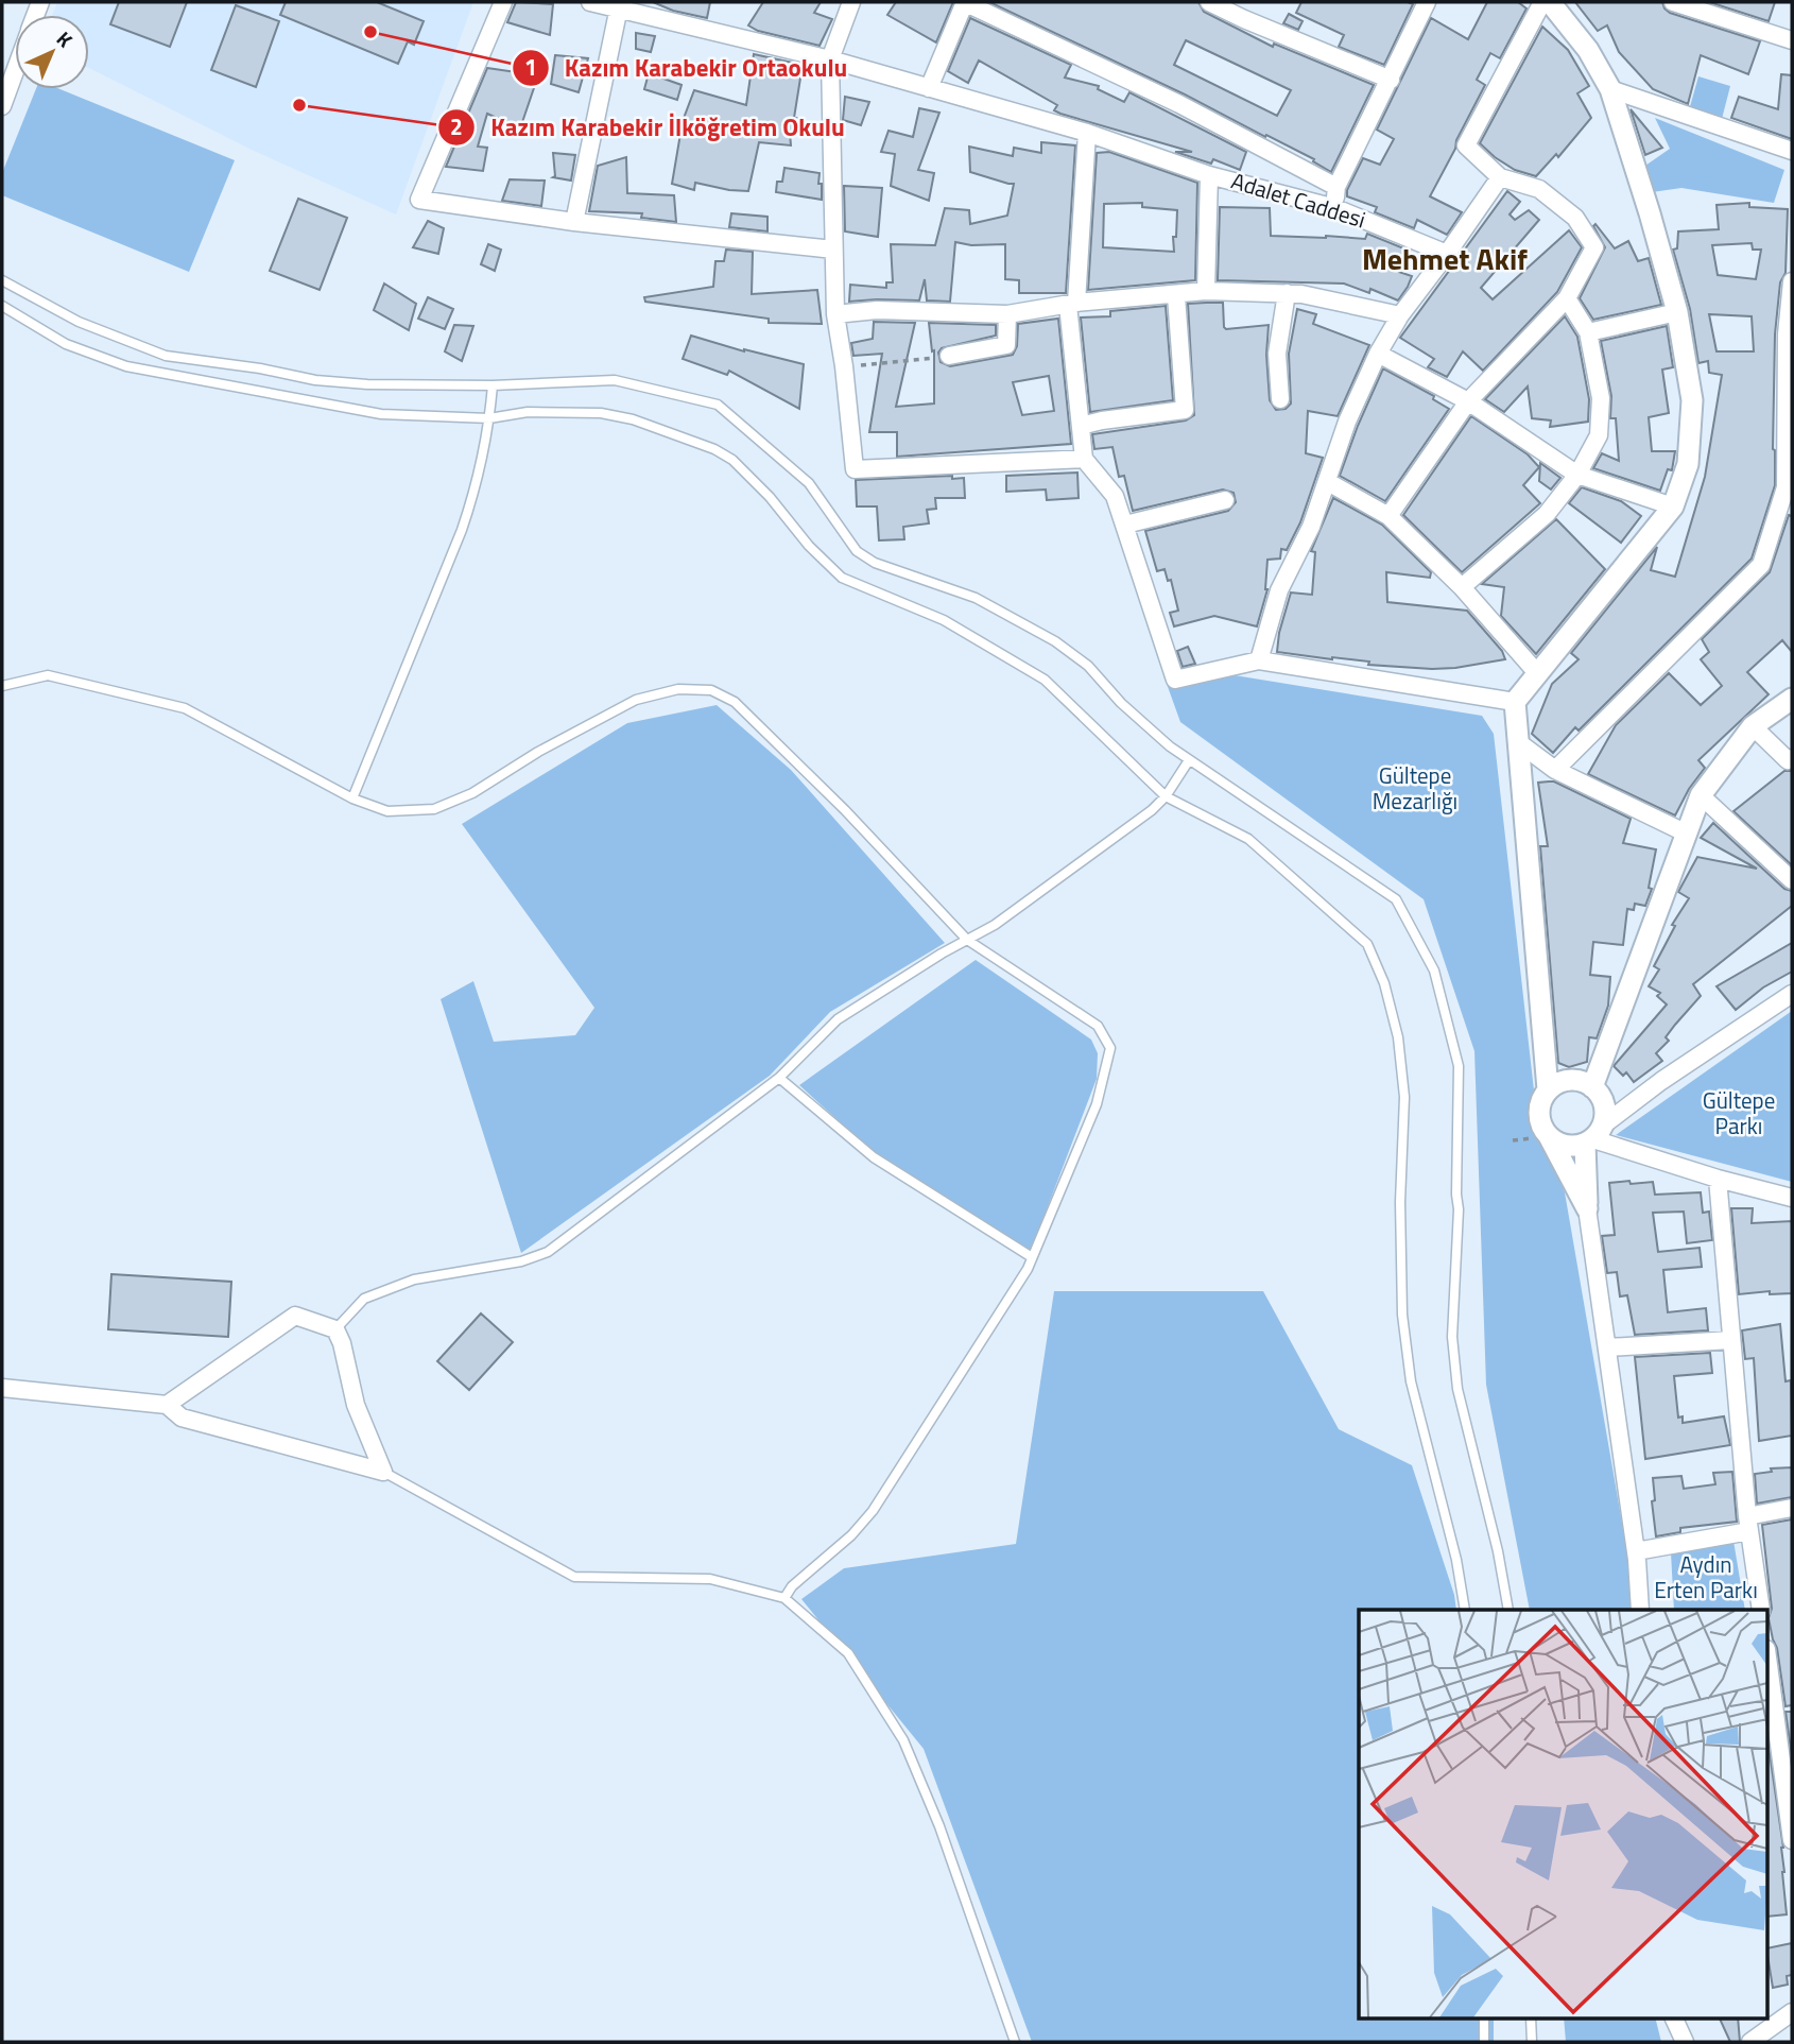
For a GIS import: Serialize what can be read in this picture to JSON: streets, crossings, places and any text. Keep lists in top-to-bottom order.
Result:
{
  "streets": {
    "street": ["Adalet Caddesi"]
  },
  "districts": ["Mehmet Akif"],
  "parks": ["Gültepe Mezarlığı", "Gültepe Parkı", "Aydın Erten Parkı"],
  "places": ["Kazım Karabekir Ortaokulu", "Kazım Karabekir İlköğretim Okulu"],
  "north": "top right"
}
